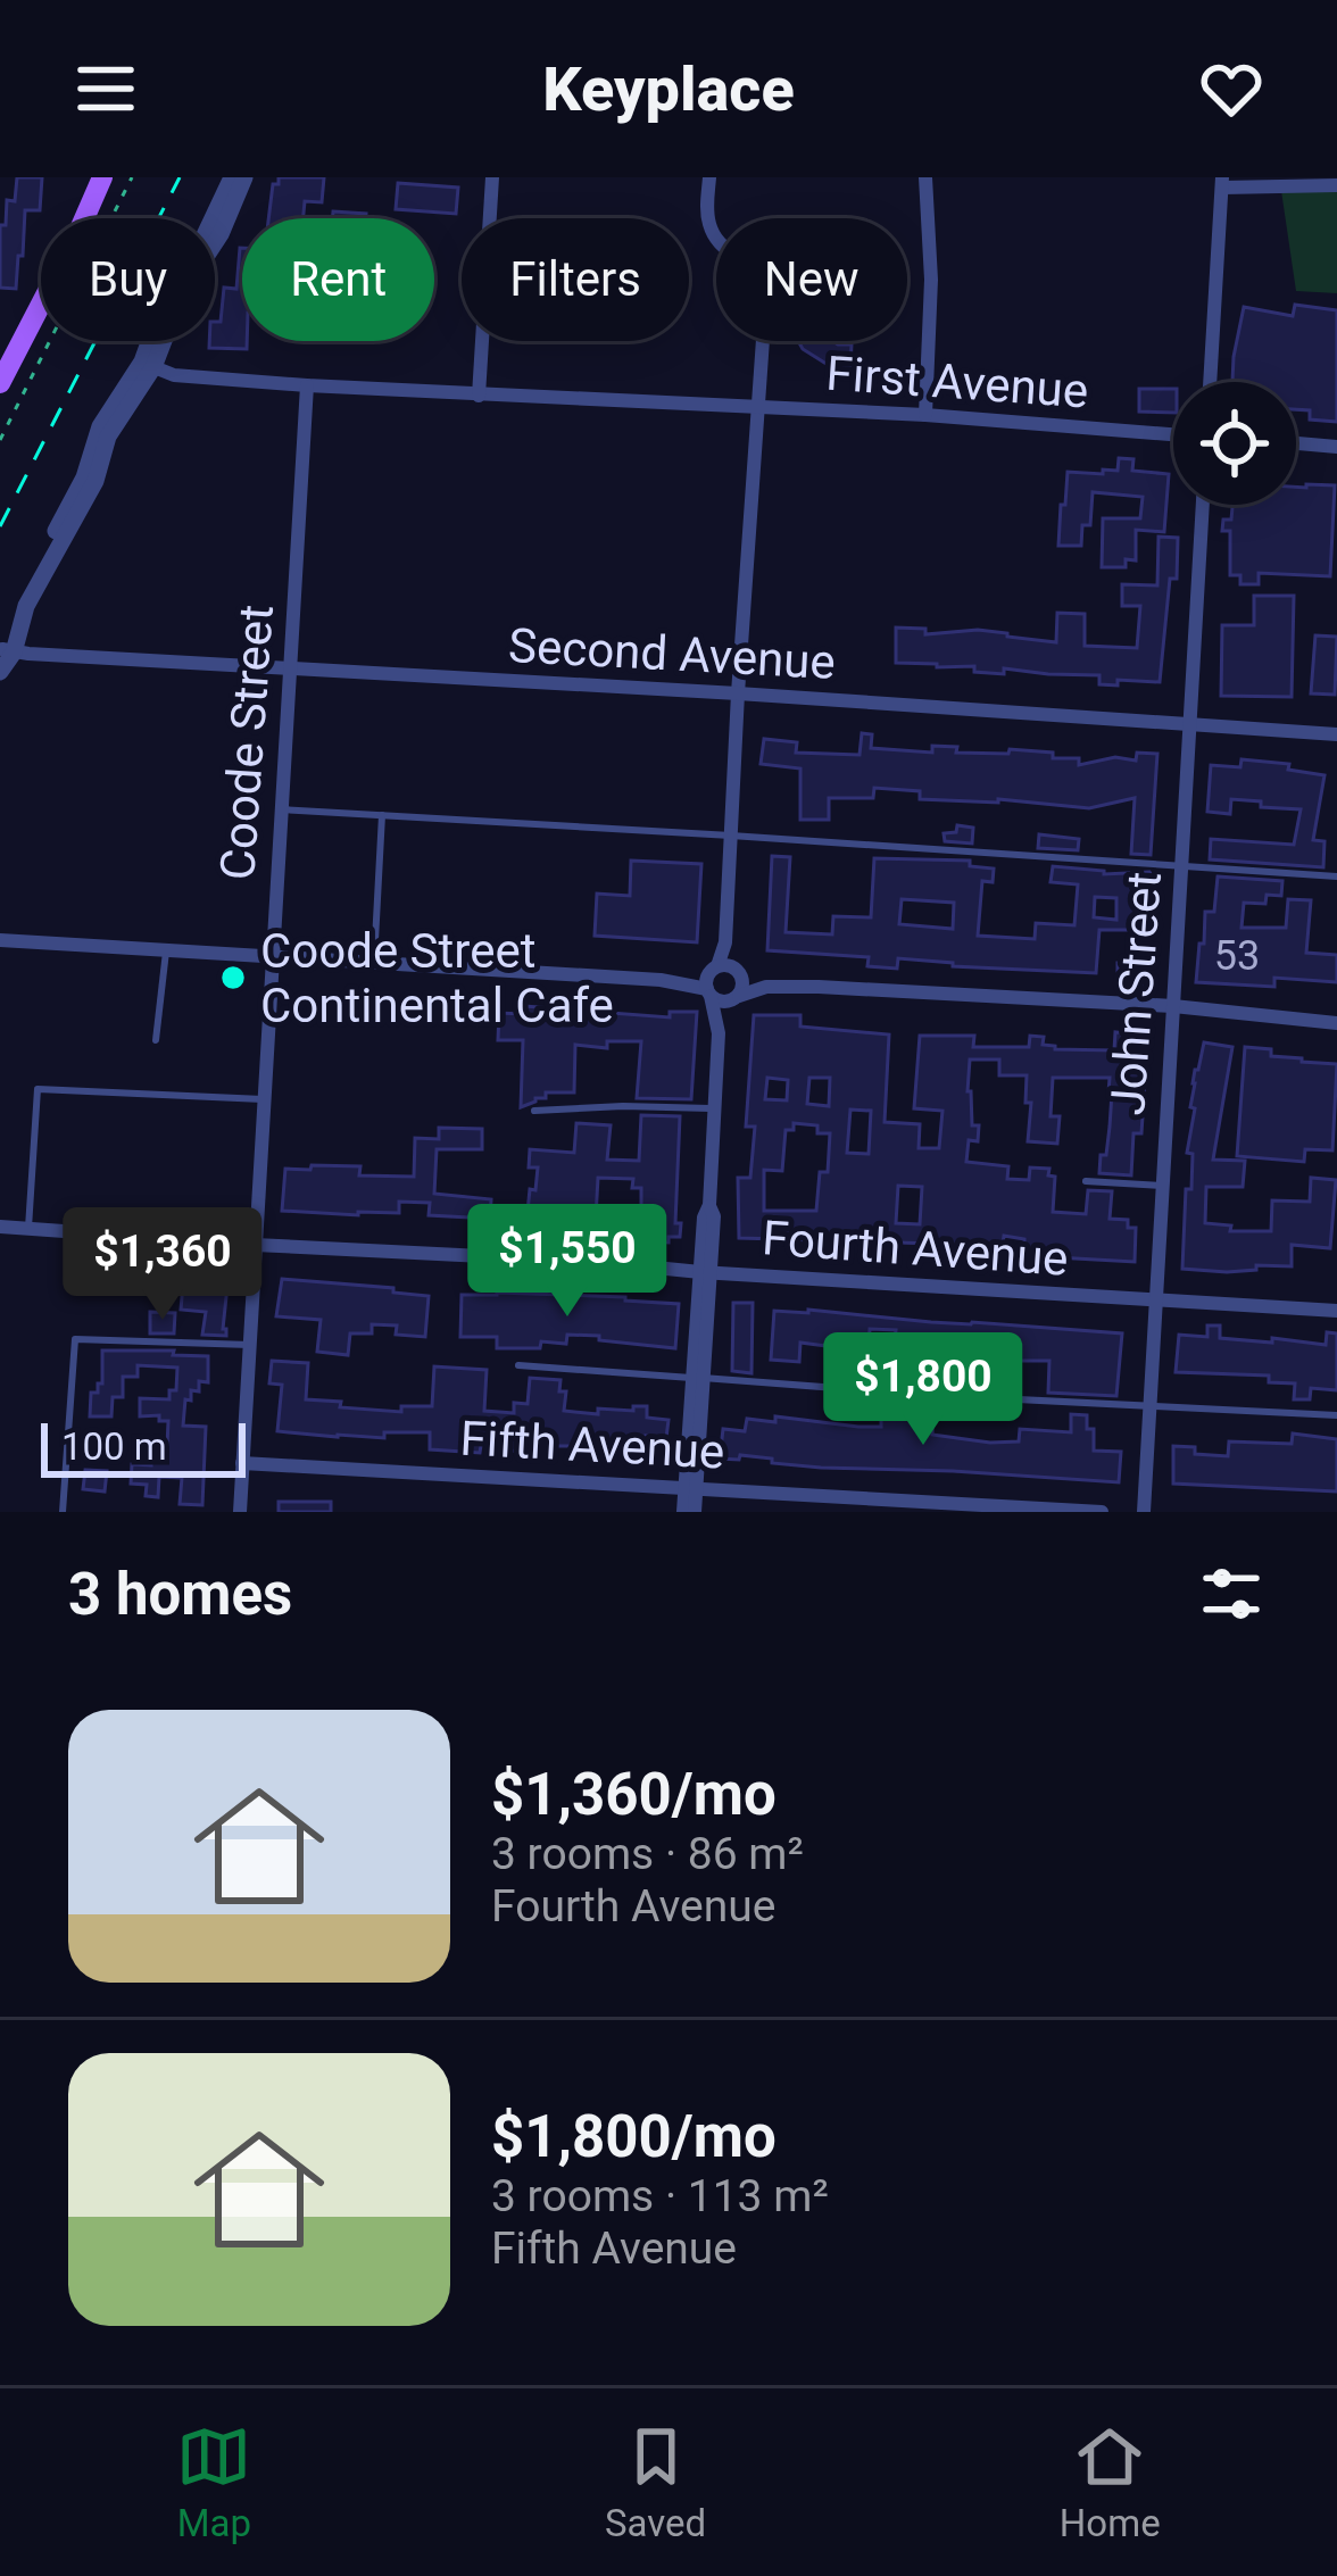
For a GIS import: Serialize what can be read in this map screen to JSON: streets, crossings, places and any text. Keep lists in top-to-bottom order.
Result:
{
  "streets": {
    "street": [
      "First Avenue",
      "Second Avenue",
      "Coode Street",
      "John Street",
      "Fourth Avenue",
      "Fifth Avenue"
    ]
  },
  "crossings": [
    ["First Avenue", "Coode Street"],
    ["Second Avenue", "Coode Street"],
    ["Second Avenue", "John Street"],
    ["Coode Street", "Fourth Avenue"],
    ["Coode Street", "Fifth Avenue"],
    ["John Street", "Fourth Avenue"]
  ],
  "places": ["Coode Street Continental Cafe"],
  "house_numbers": ["53"],
  "scale_bar": "100 m",
  "page": {
    "header": "Keyplace",
    "chip": [
      "Buy",
      "Rent",
      "Filters",
      "New"
    ],
    "price": ["$1,550", "$1,360", "$1,800"],
    "scale": "100 m",
    "heading": "3 homes",
    "list": [
      {
        "name": "$1,360/mo",
        "note": "3 rooms · 86 m² · Fourth Avenue"
      },
      {
        "name": "$1,800/mo",
        "note": "3 rooms · 113 m² · Fifth Avenue"
      }
    ],
    "tabs": ["Map", "Saved", "Home"]
  }
}
